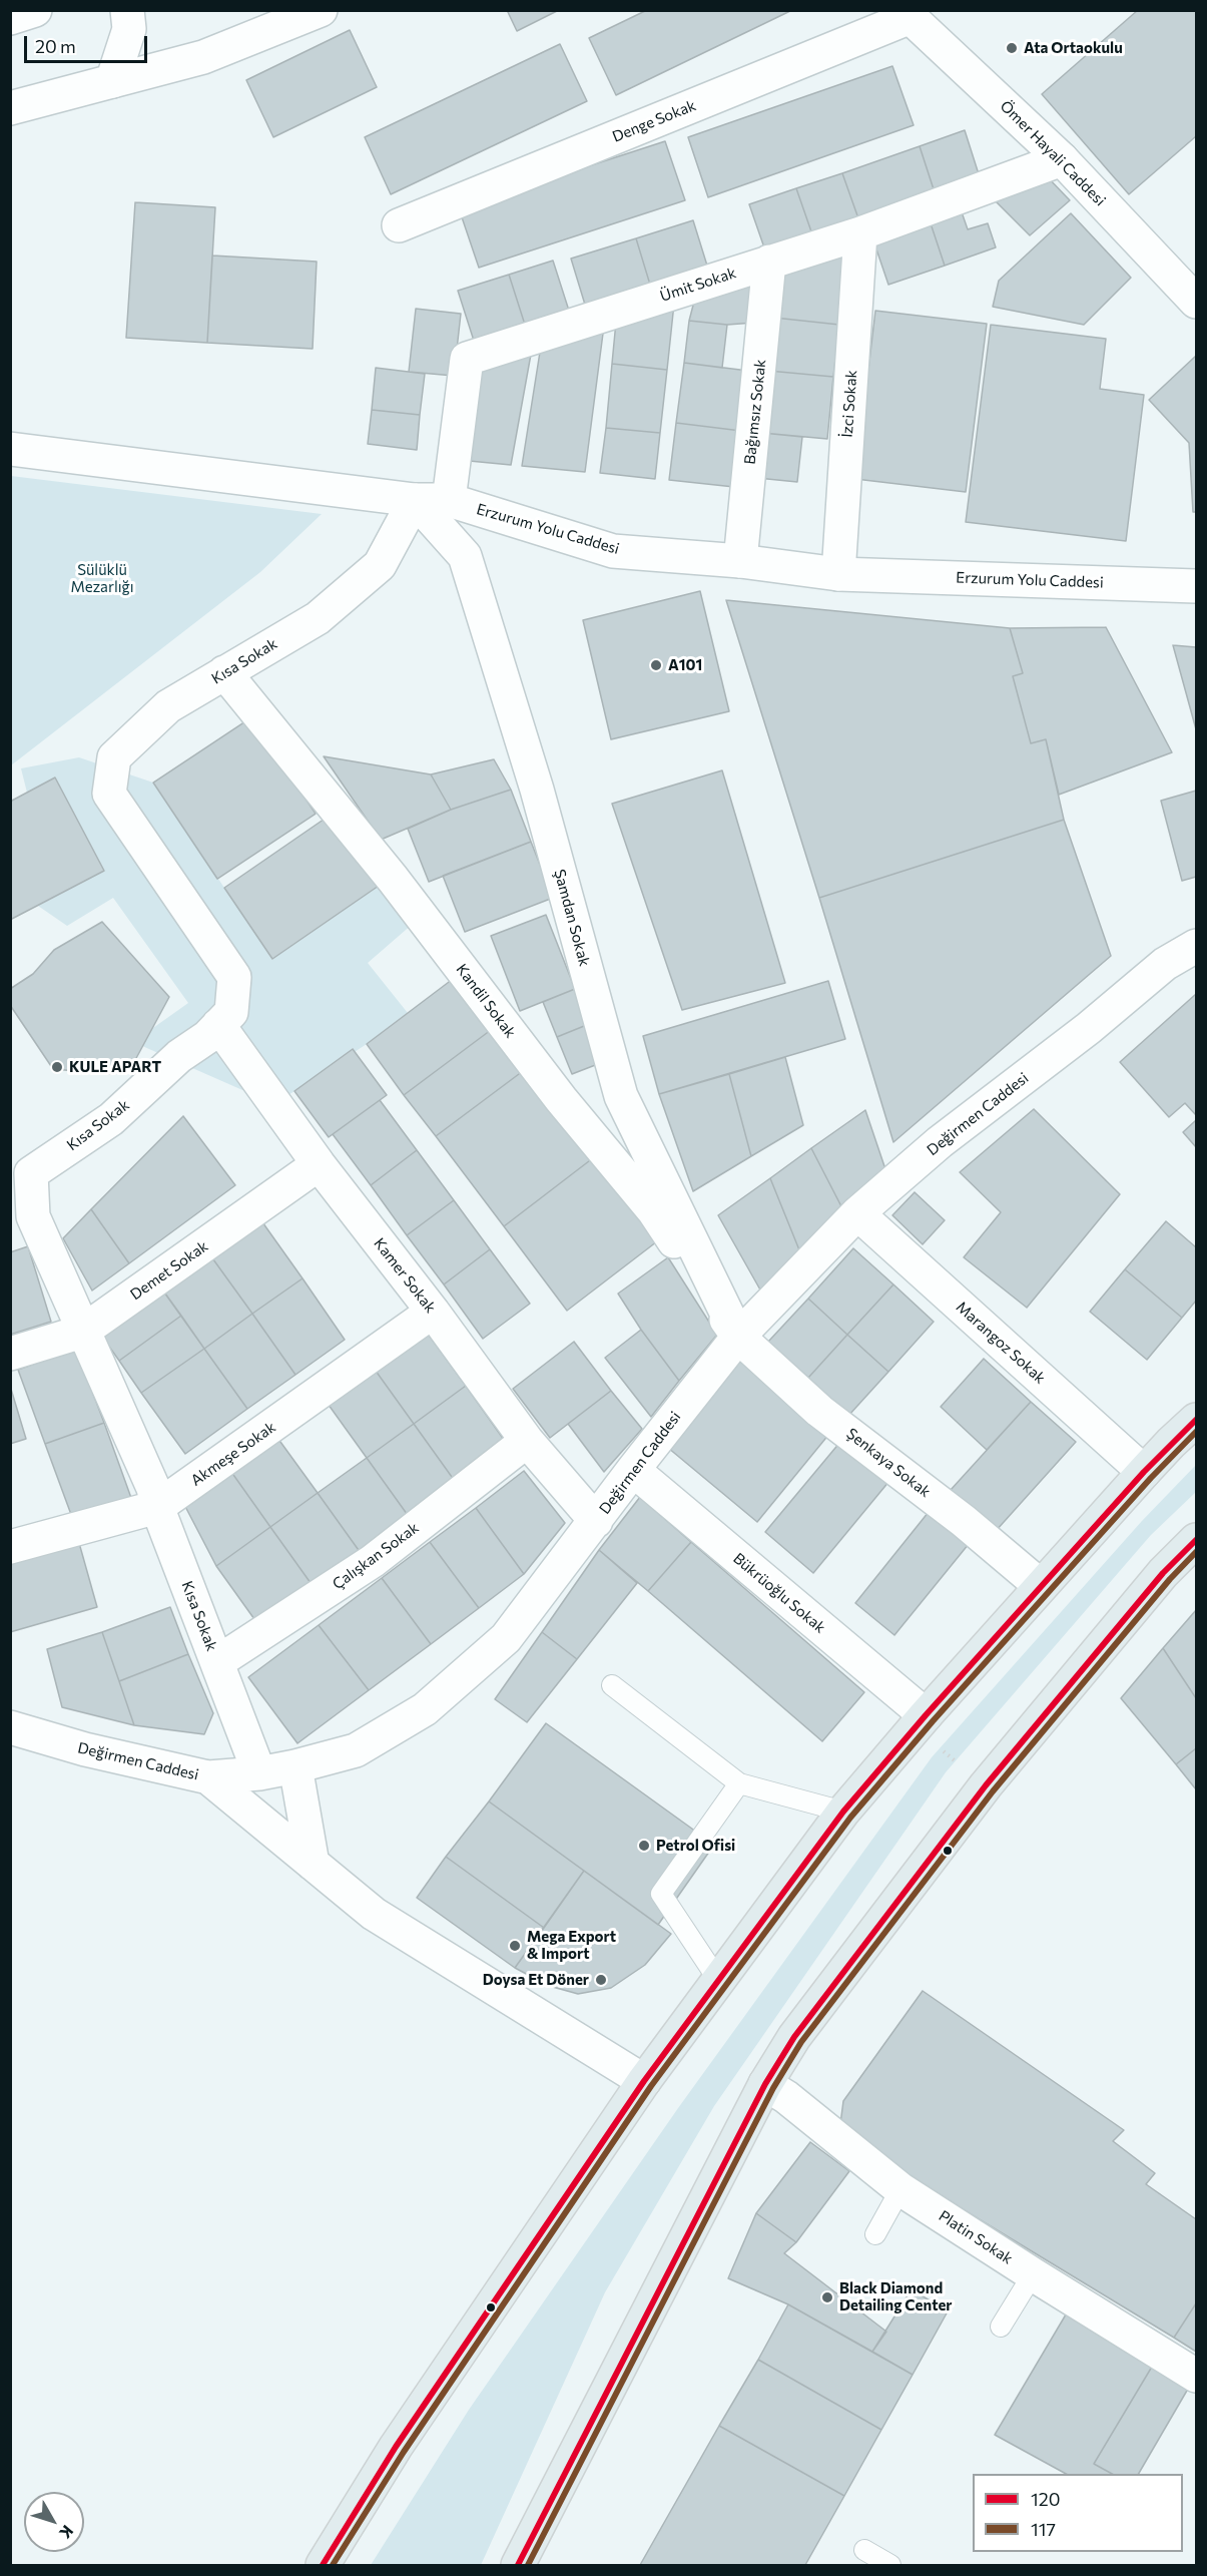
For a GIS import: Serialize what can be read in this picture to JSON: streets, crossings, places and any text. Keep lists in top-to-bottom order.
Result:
{
  "streets": {
    "street": [
      "Denge Sokak",
      "Ömer Hayali Caddesi",
      "Ümit Sokak",
      "İzci Sokak",
      "Bağımsız Sokak",
      "Erzurum Yolu Caddesi",
      "Kısa Sokak",
      "Şamdan Sokak",
      "Kandil Sokak",
      "Değirmen Caddesi",
      "Demet Sokak",
      "Kamer Sokak",
      "Marangoz Sokak",
      "Akmeşe Sokak",
      "Şenkaya Sokak",
      "Çalışkan Sokak",
      "Bükrüoğlu Sokak",
      "Platin Sokak"
    ]
  },
  "crossings": [
    ["Denge Sokak", "Ömer Hayali Caddesi"],
    ["Ömer Hayali Caddesi", "Ümit Sokak"],
    ["Ümit Sokak", "İzci Sokak"],
    ["Ümit Sokak", "Bağımsız Sokak"],
    ["Ümit Sokak", "Erzurum Yolu Caddesi"],
    ["İzci Sokak", "Erzurum Yolu Caddesi"],
    ["Bağımsız Sokak", "Erzurum Yolu Caddesi"],
    ["Erzurum Yolu Caddesi", "Kısa Sokak"],
    ["Erzurum Yolu Caddesi", "Şamdan Sokak"],
    ["Kısa Sokak", "Şamdan Sokak"],
    ["Kısa Sokak", "Kandil Sokak"],
    ["Kısa Sokak", "Değirmen Caddesi"],
    ["Kısa Sokak", "Demet Sokak"],
    ["Kısa Sokak", "Kamer Sokak"],
    ["Kısa Sokak", "Akmeşe Sokak"],
    ["Kısa Sokak", "Çalışkan Sokak"],
    ["Şamdan Sokak", "Kandil Sokak"],
    ["Şamdan Sokak", "Değirmen Caddesi"],
    ["Şamdan Sokak", "Şenkaya Sokak"],
    ["Kandil Sokak", "Değirmen Caddesi"],
    ["Kandil Sokak", "Şenkaya Sokak"],
    ["Değirmen Caddesi", "Kamer Sokak"],
    ["Değirmen Caddesi", "Marangoz Sokak"],
    ["Değirmen Caddesi", "Şenkaya Sokak"],
    ["Değirmen Caddesi", "Bükrüoğlu Sokak"],
    ["Demet Sokak", "Kamer Sokak"],
    ["Kamer Sokak", "Akmeşe Sokak"],
    ["Kamer Sokak", "Çalışkan Sokak"]
  ],
  "parks": ["Sülüklü Mezarlığı"],
  "places": [
    "Ata Ortaokulu",
    "A101",
    "KULE APART",
    "Petrol Ofisi",
    "Mega Export & Import",
    "Doysa Et Döner",
    "Black Diamond Detailing Center"
  ],
  "lines": ["transit line 120", "transit line 117"],
  "legend": ["120", "117"],
  "scale_bar": "20 m",
  "north": "bottom right"
}
